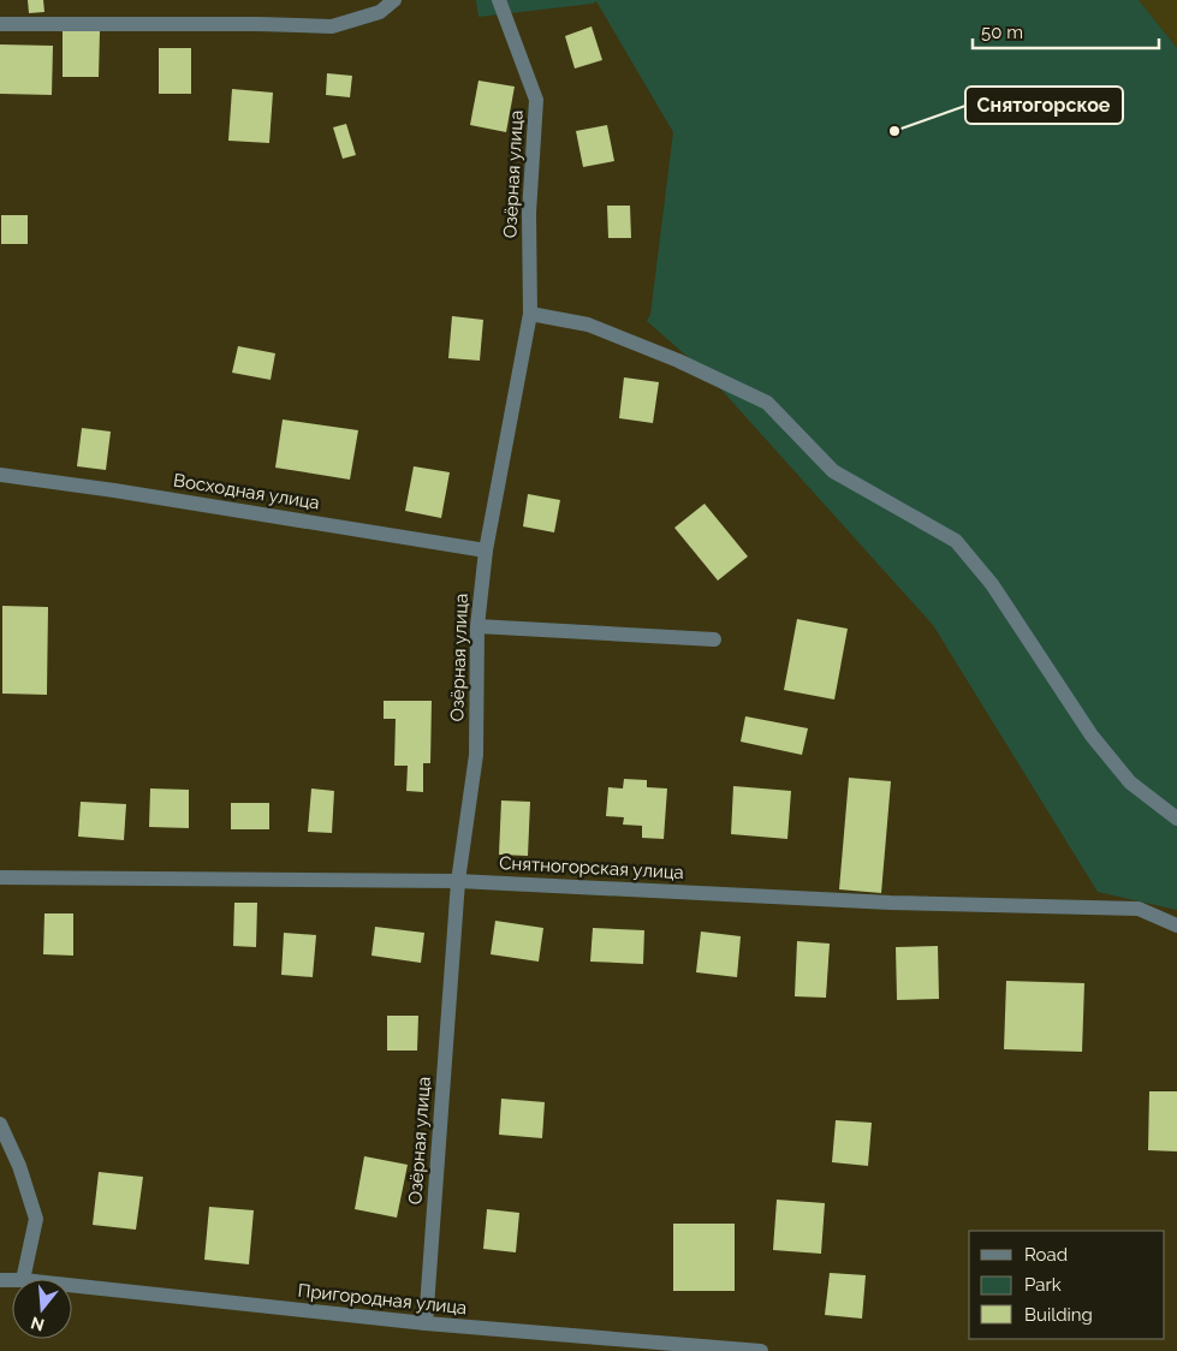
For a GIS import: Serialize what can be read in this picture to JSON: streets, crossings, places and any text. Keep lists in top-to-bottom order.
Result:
{
  "streets": {
    "street": [
      "Озёрная улица",
      "Восходная улица",
      "Снятногорская улица",
      "Пригородная улица"
    ]
  },
  "crossings": [
    ["Озёрная улица", "Восходная улица"],
    ["Озёрная улица", "Снятногорская улица"],
    ["Озёрная улица", "Пригородная улица"]
  ],
  "places": ["Снятогорское"],
  "legend": ["Road", "Park", "Building"],
  "scale_bar": "50 m",
  "north": "bottom"
}
